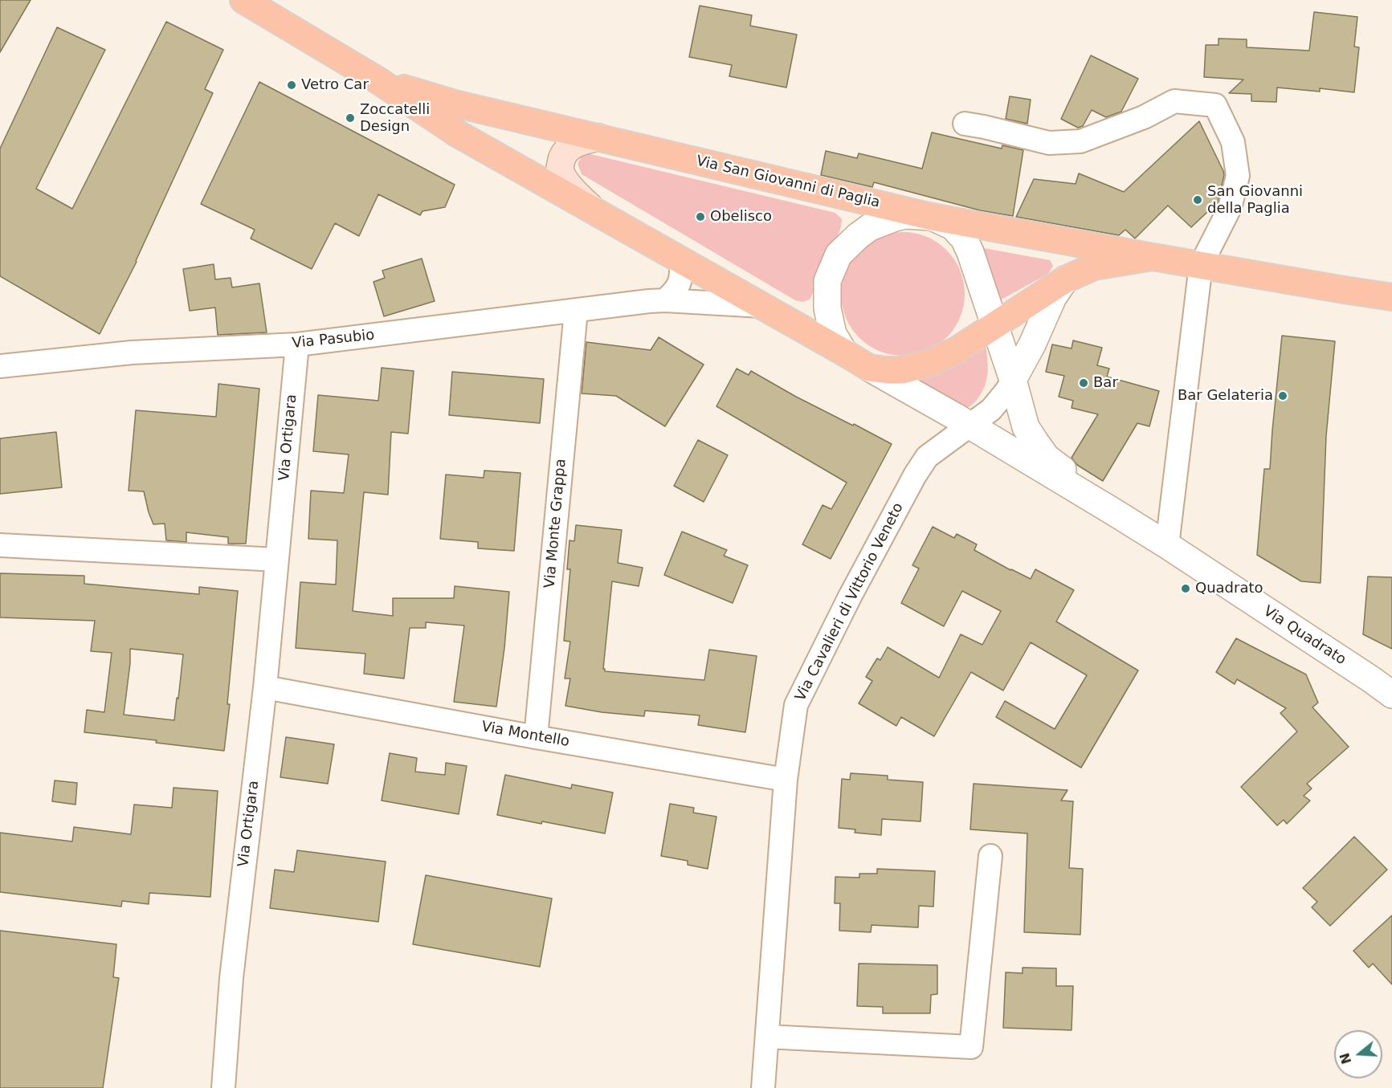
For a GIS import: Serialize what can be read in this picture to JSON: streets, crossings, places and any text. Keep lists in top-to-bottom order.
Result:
{
  "streets": {
    "main road": ["Via San Giovanni di Paglia"],
    "street": [
      "Via Pasubio",
      "Via Ortigara",
      "Via Monte Grappa",
      "Via Cavalieri di Vittorio Veneto",
      "Via Quadrato",
      "Via Montello"
    ]
  },
  "crossings": [
    ["Via San Giovanni di Paglia", "Via Quadrato"],
    ["Via Pasubio", "Via Ortigara"],
    ["Via Pasubio", "Via Monte Grappa"],
    ["Via Ortigara", "Via Montello"],
    ["Via Monte Grappa", "Via Montello"],
    ["Via Cavalieri di Vittorio Veneto", "Via Quadrato"],
    ["Via Cavalieri di Vittorio Veneto", "Via Montello"]
  ],
  "places": [
    "Vetro Car",
    "Zoccatelli Design",
    "San Giovanni della Paglia",
    "Obelisco",
    "Bar",
    "Bar Gelateria",
    "Quadrato"
  ],
  "north": "left"
}
